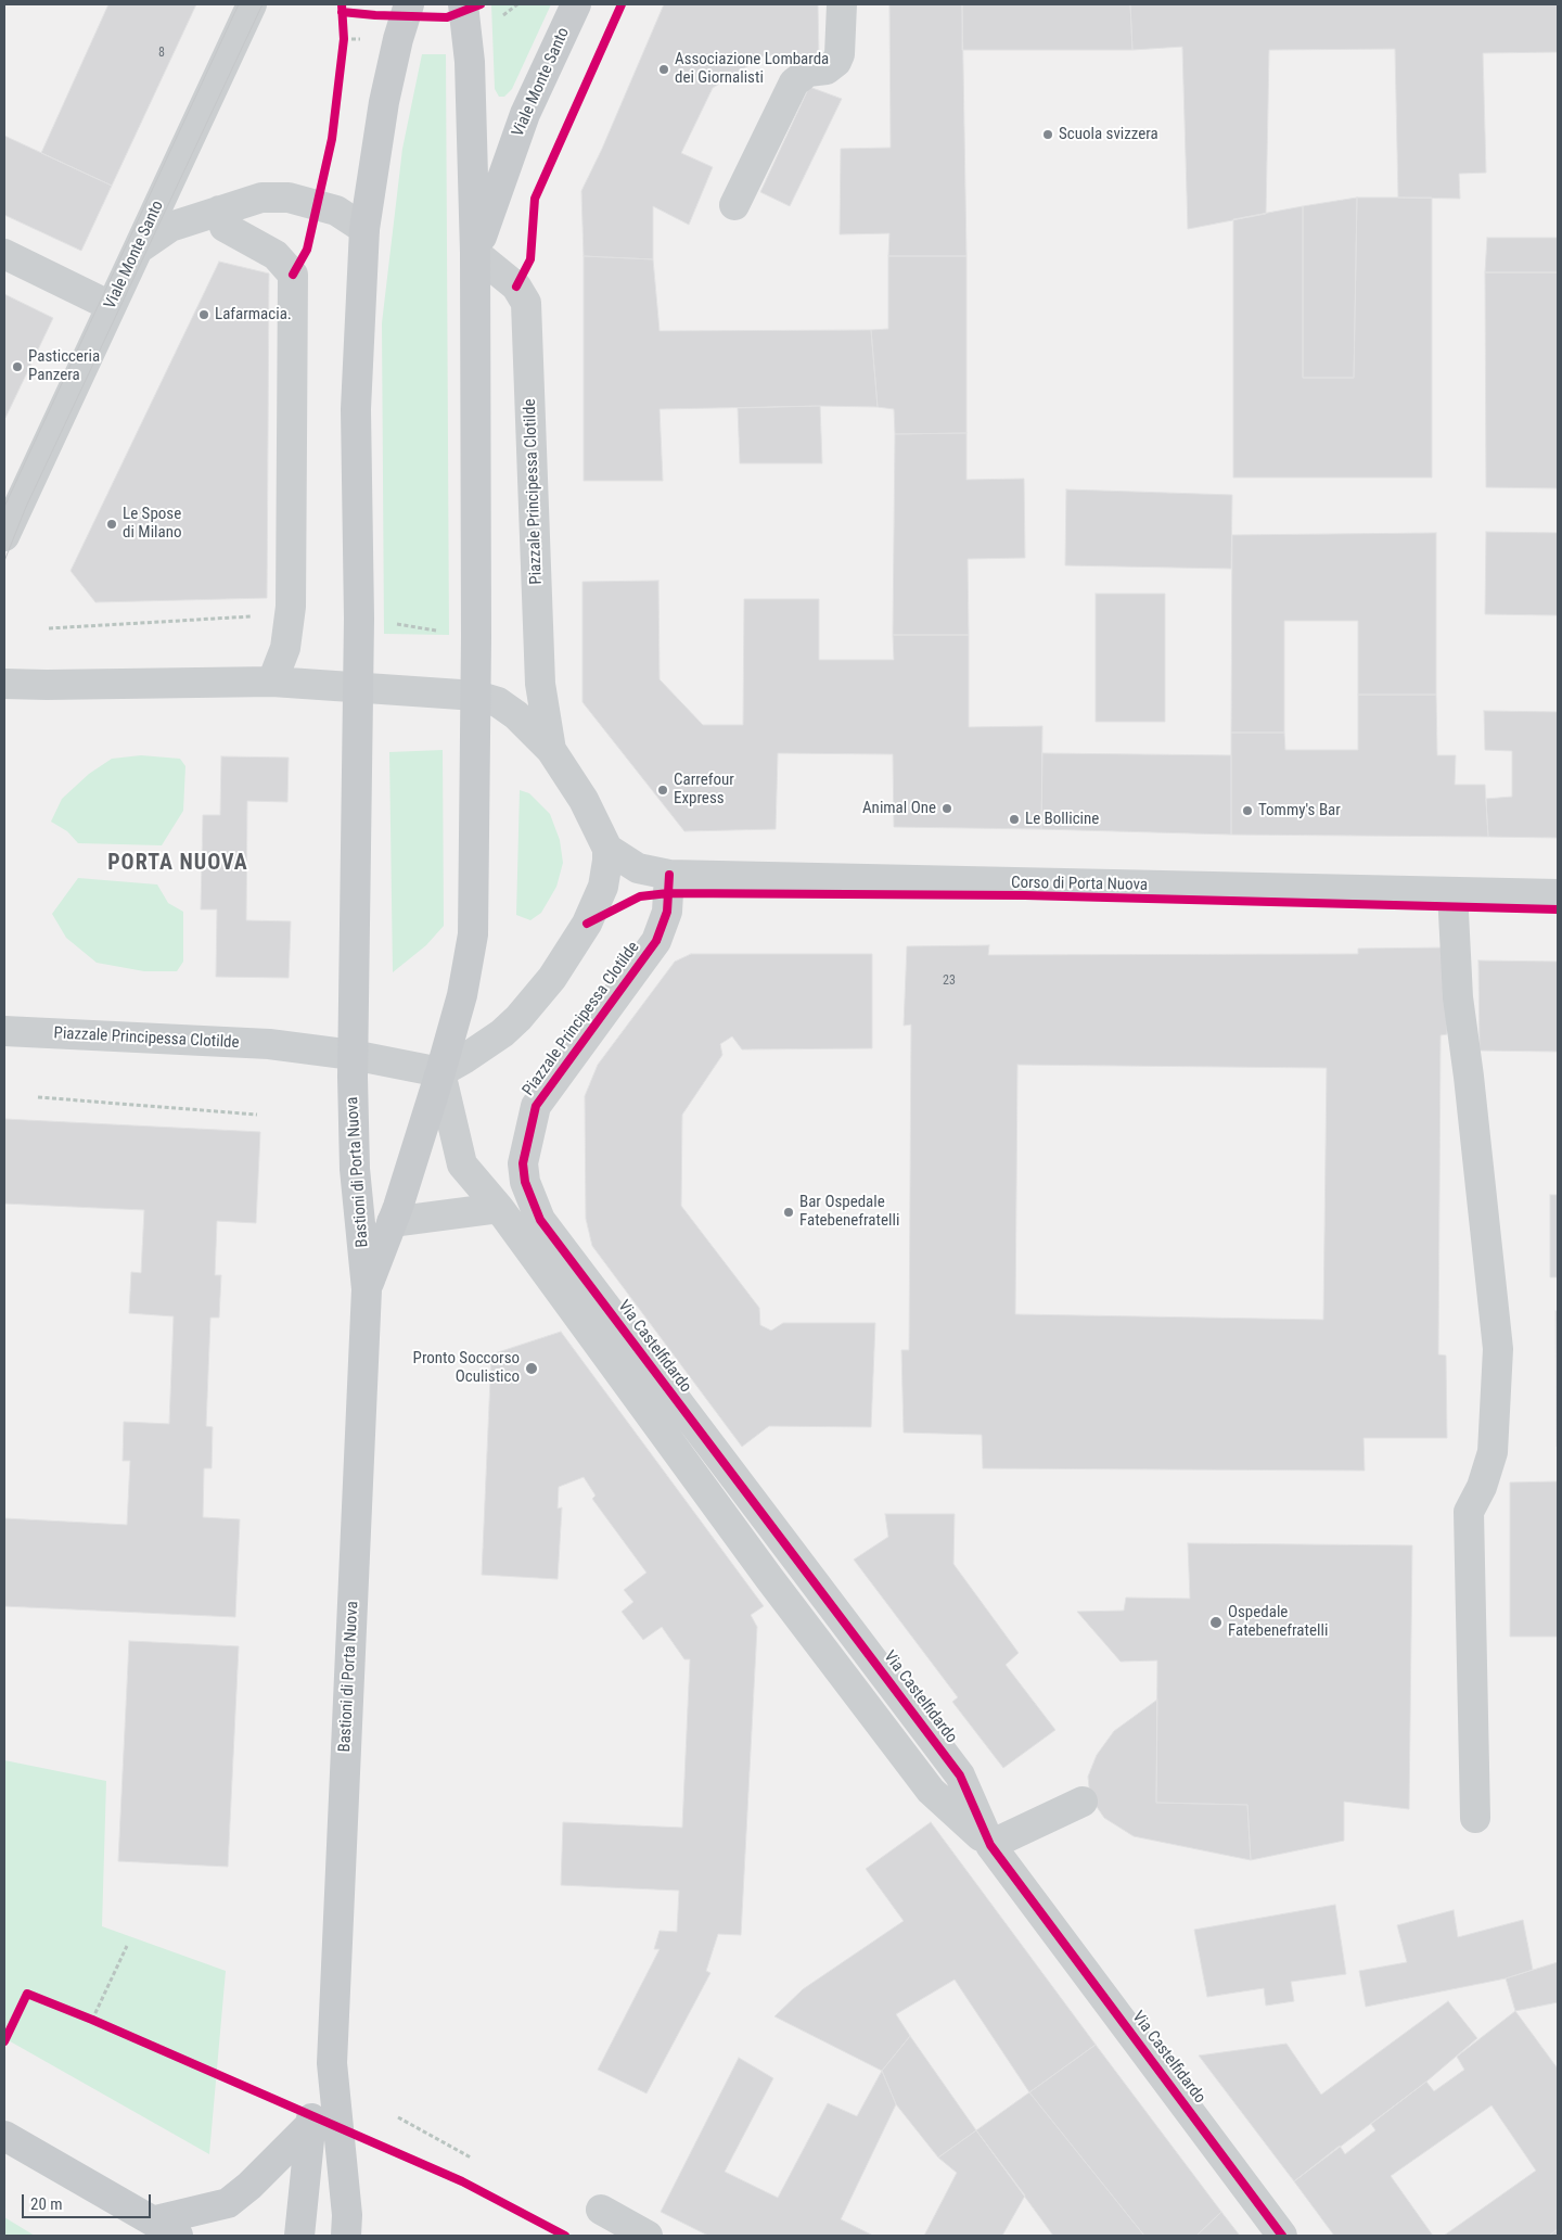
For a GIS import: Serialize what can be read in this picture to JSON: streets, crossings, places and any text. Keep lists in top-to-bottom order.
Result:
{
  "streets": {
    "main road": ["Viale Monte Santo", "Bastioni di Porta Nuova"],
    "street": ["Piazzale Principessa Clotilde", "Corso di Porta Nuova", "Via Castelfidardo"]
  },
  "crossings": [
    ["Viale Monte Santo", "Piazzale Principessa Clotilde"],
    ["Piazzale Principessa Clotilde", "Corso di Porta Nuova"],
    ["Piazzale Principessa Clotilde", "Bastioni di Porta Nuova"],
    ["Piazzale Principessa Clotilde", "Via Castelfidardo"],
    ["Bastioni di Porta Nuova", "Via Castelfidardo"]
  ],
  "districts": ["PORTA NUOVA"],
  "places": [
    "Associazione Lombarda dei Giornalisti",
    "Scuola svizzera",
    "Lafarmacia.",
    "Pasticceria Panzera",
    "Le Spose di Milano",
    "Carrefour Express",
    "Animal One",
    "Tommy's Bar",
    "Le Bollicine",
    "Bar Ospedale Fatebenefratelli",
    "Pronto Soccorso Oculistico",
    "Ospedale Fatebenefratelli"
  ],
  "house_numbers": ["8", "23"],
  "scale_bar": "20 m"
}
